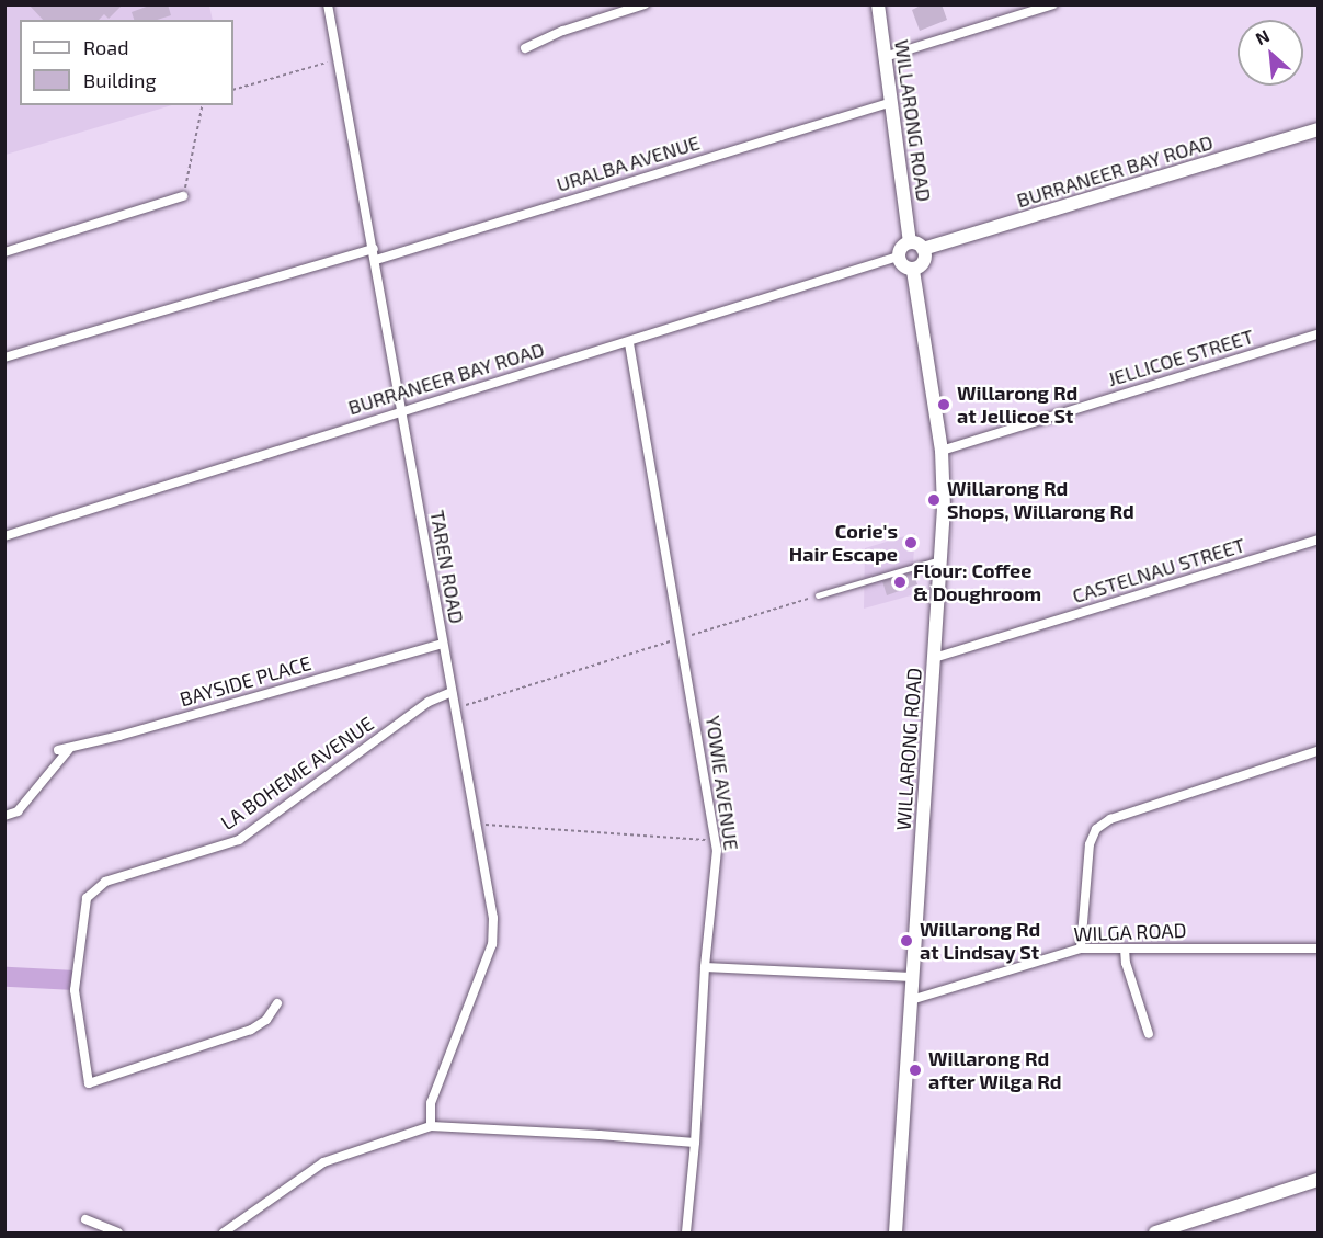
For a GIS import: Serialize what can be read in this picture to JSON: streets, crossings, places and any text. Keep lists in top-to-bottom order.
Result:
{
  "streets": {
    "street": [
      "WILLARONG ROAD",
      "URALBA AVENUE",
      "BURRANEER BAY ROAD",
      "JELLICOE STREET",
      "TAREN ROAD",
      "CASTELNAU STREET",
      "BAYSIDE PLACE",
      "LA BOHEME AVENUE",
      "YOWIE AVENUE",
      "WILGA ROAD"
    ]
  },
  "crossings": [
    ["WILLARONG ROAD", "URALBA AVENUE"],
    ["WILLARONG ROAD", "BURRANEER BAY ROAD"],
    ["WILLARONG ROAD", "JELLICOE STREET"],
    ["WILLARONG ROAD", "CASTELNAU STREET"],
    ["WILLARONG ROAD", "WILGA ROAD"],
    ["URALBA AVENUE", "TAREN ROAD"],
    ["BURRANEER BAY ROAD", "TAREN ROAD"],
    ["BURRANEER BAY ROAD", "YOWIE AVENUE"],
    ["TAREN ROAD", "BAYSIDE PLACE"],
    ["TAREN ROAD", "LA BOHEME AVENUE"]
  ],
  "places": [
    "Willarong Rd at Jellicoe St",
    "Willarong Rd Shops, Willarong Rd",
    "Corie's Hair Escape",
    "Flour: Coffee & Doughroom",
    "Willarong Rd at Lindsay St",
    "Willarong Rd after Wilga Rd"
  ],
  "legend": ["Road", "Building"],
  "north": "top left"
}
